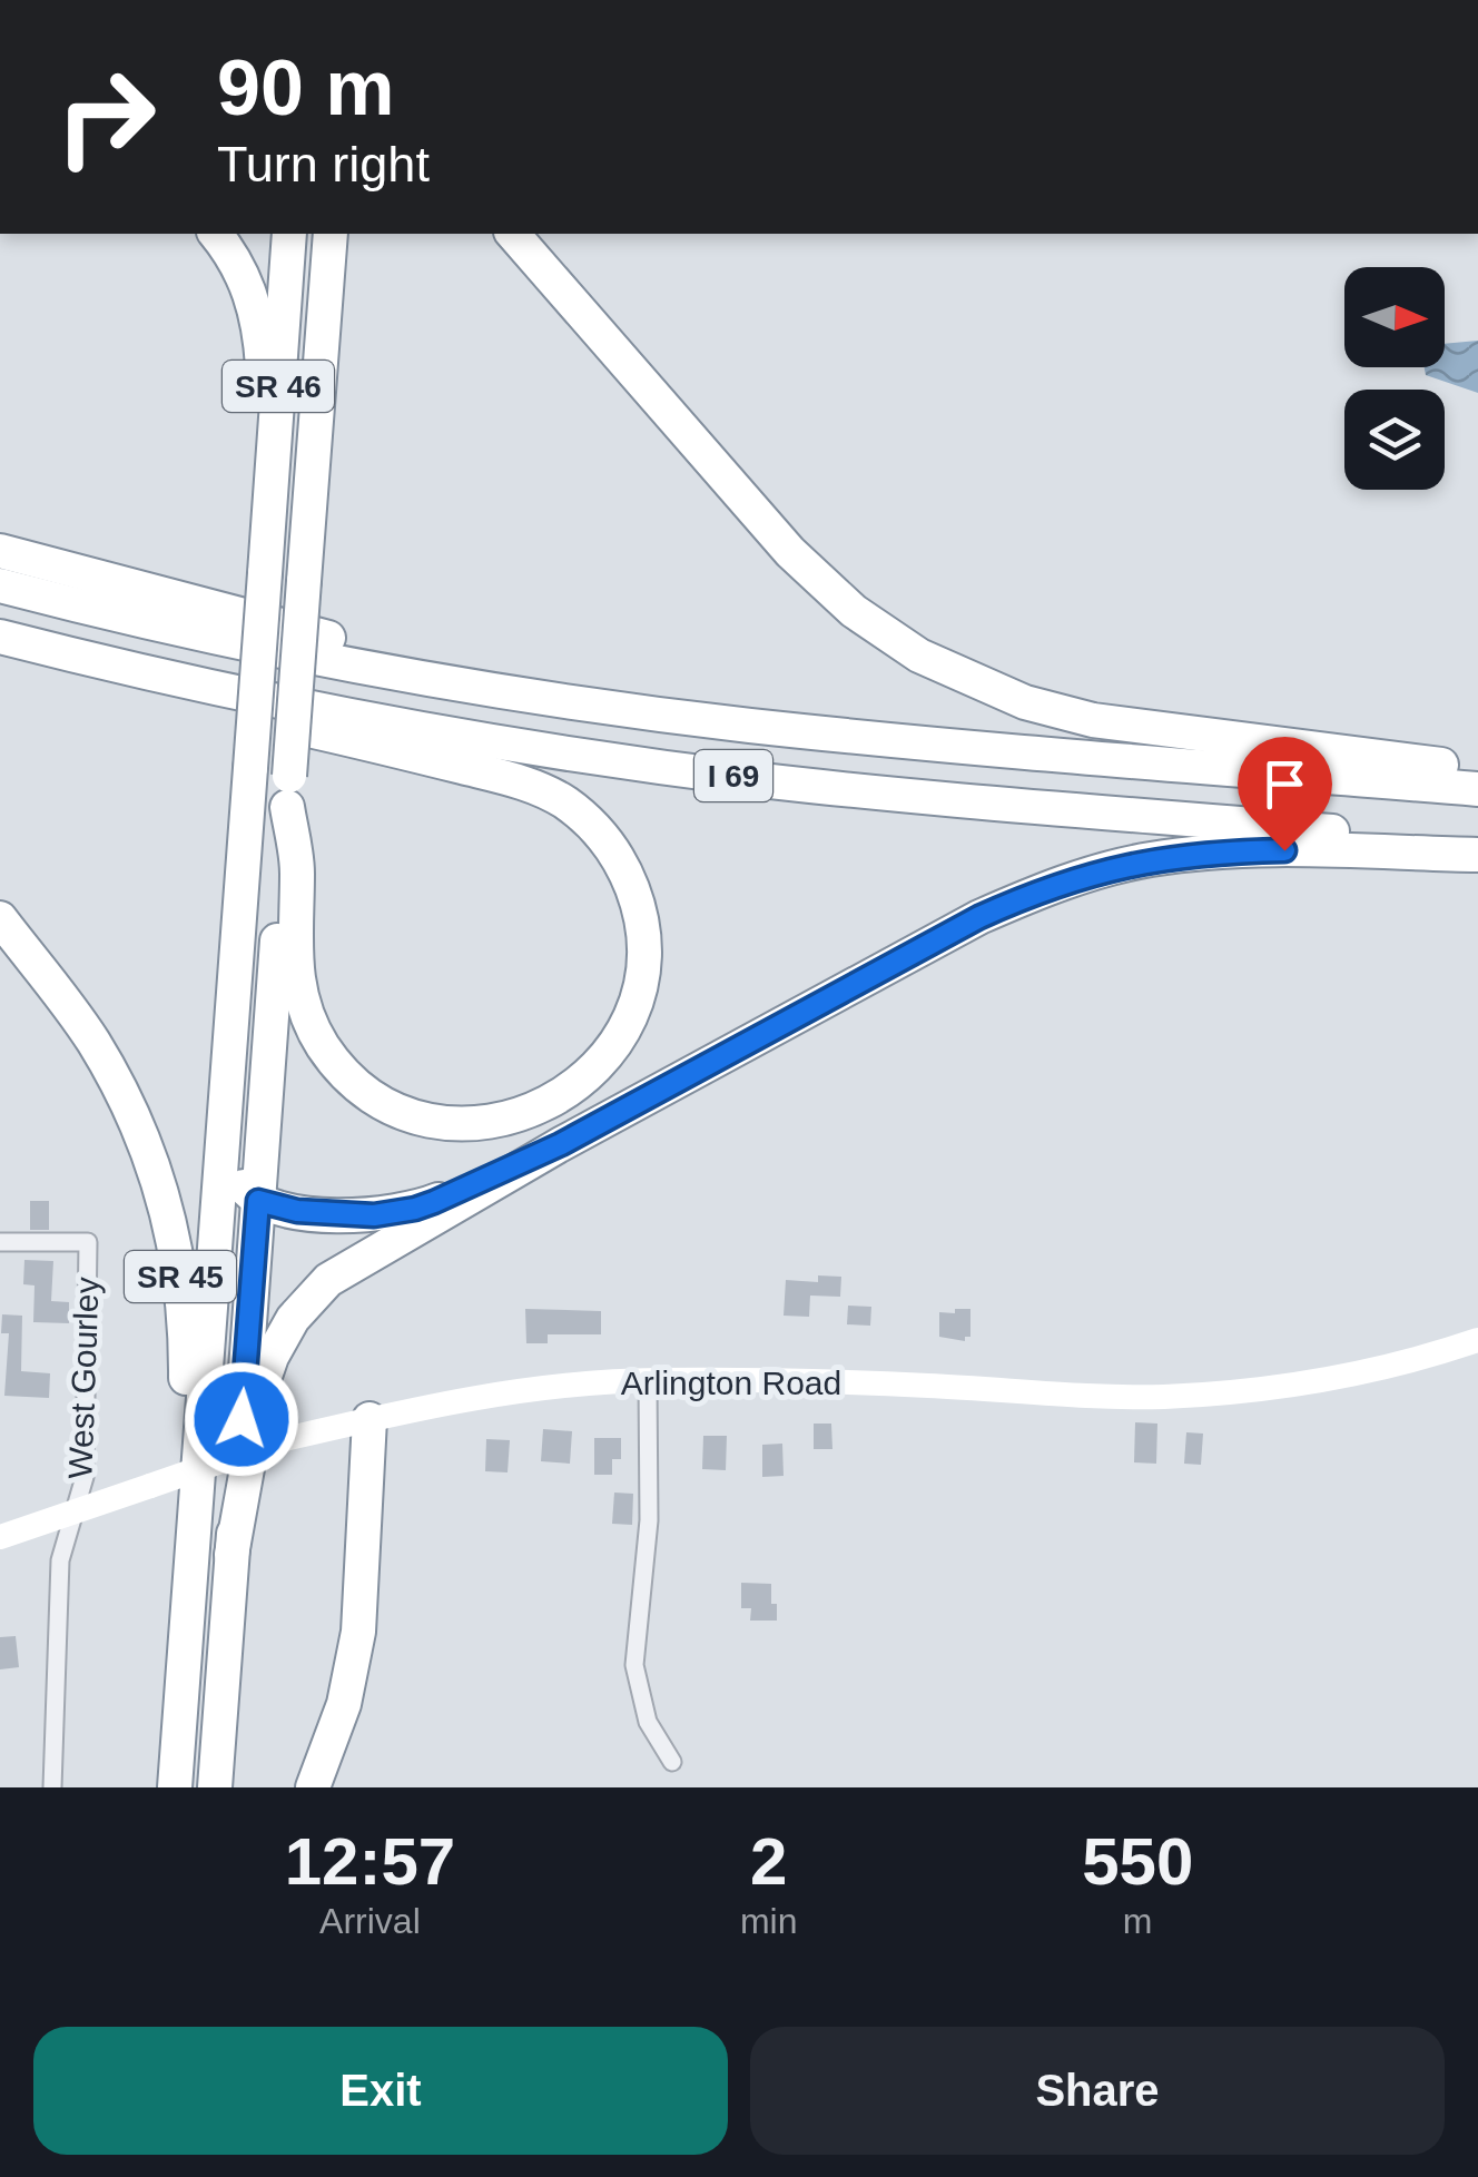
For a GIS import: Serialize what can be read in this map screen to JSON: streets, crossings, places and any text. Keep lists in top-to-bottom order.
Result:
{
  "streets": {
    "highway": ["SR 46", "I 69", "SR 45"],
    "street": ["West Gourley", "Arlington Road"]
  },
  "crossings": [
    ["SR 46", "SR 45"],
    ["West Gourley", "Arlington Road"]
  ],
  "north": "right",
  "page": {
    "turn": ["90 m", "Turn right"],
    "eta": [
      "12:57",
      "Arrival",
      "2",
      "min",
      "550",
      "m"
    ],
    "buttons": ["Exit", "Share"]
  }
}
